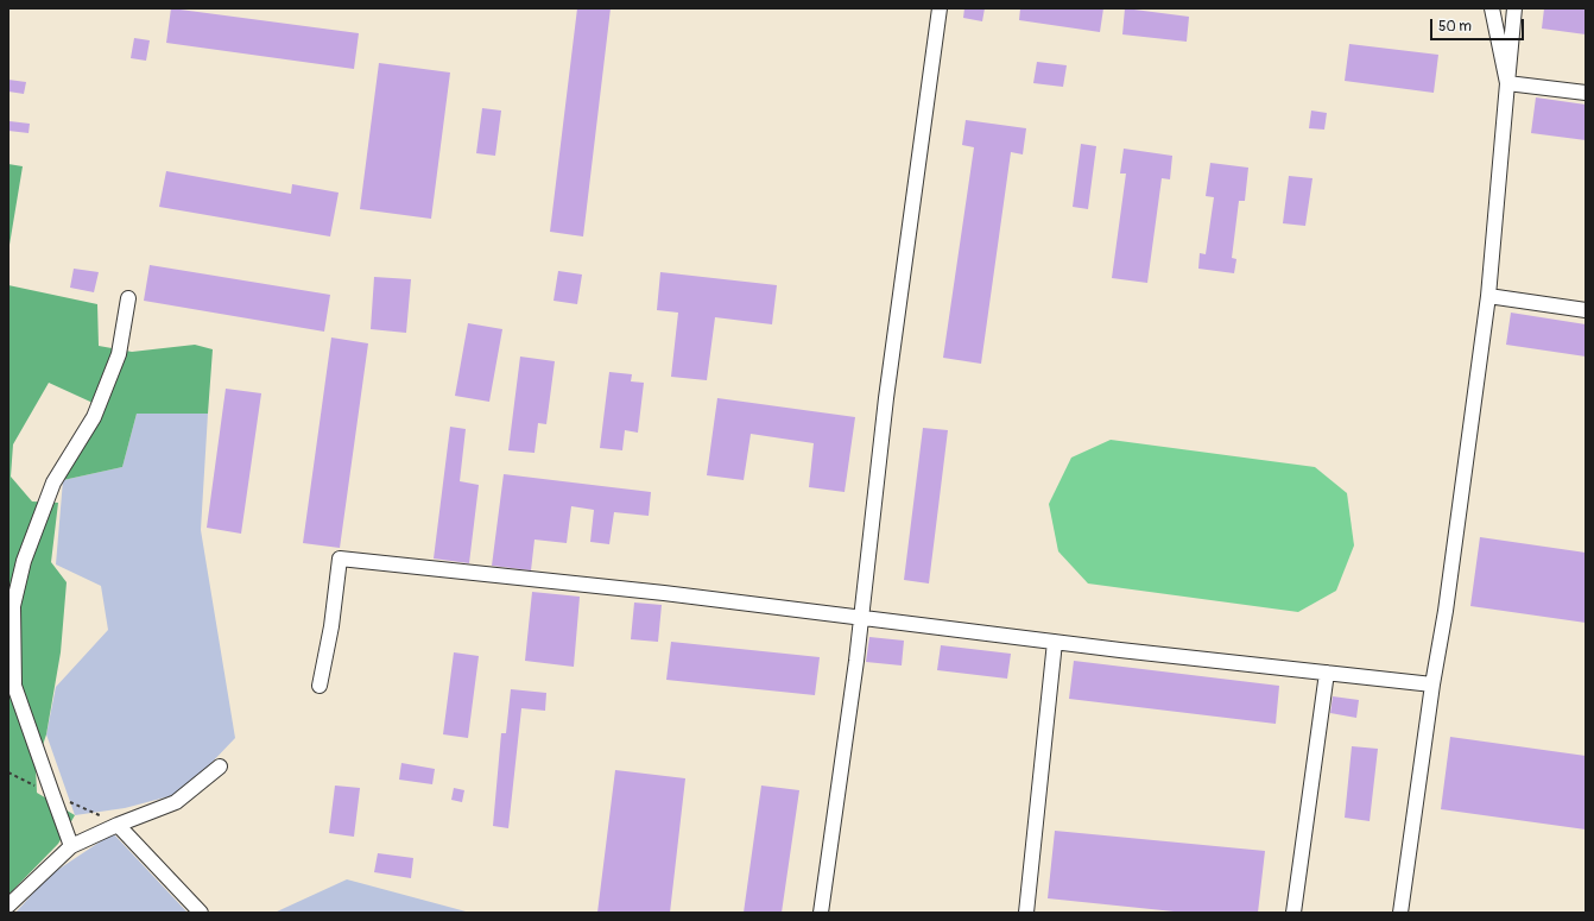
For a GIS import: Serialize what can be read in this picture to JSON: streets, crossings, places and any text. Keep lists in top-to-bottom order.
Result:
{
  "scale_bar": "50 m"
}
